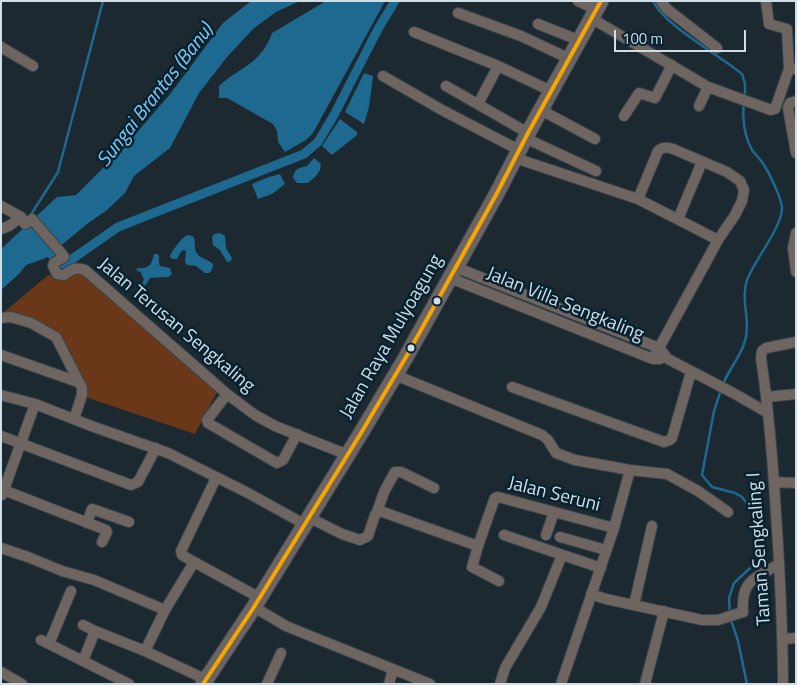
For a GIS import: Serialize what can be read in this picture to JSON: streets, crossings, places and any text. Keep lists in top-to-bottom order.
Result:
{
  "streets": {
    "main road": ["Jalan Raya Mulyoagung"],
    "street": [
      "Jalan Villa Sengkaling",
      "Jalan Terusan Sengkaling",
      "Jalan Seruni",
      "Taman Sengkaling I"
    ]
  },
  "crossings": [
    ["Jalan Villa Sengkaling", "Jalan Raya Mulyoagung"],
    ["Jalan Villa Sengkaling", "Taman Sengkaling I"],
    ["Jalan Terusan Sengkaling", "Jalan Raya Mulyoagung"]
  ],
  "water": ["Sungai Brantas (Banu)"],
  "scale_bar": "100 m"
}
